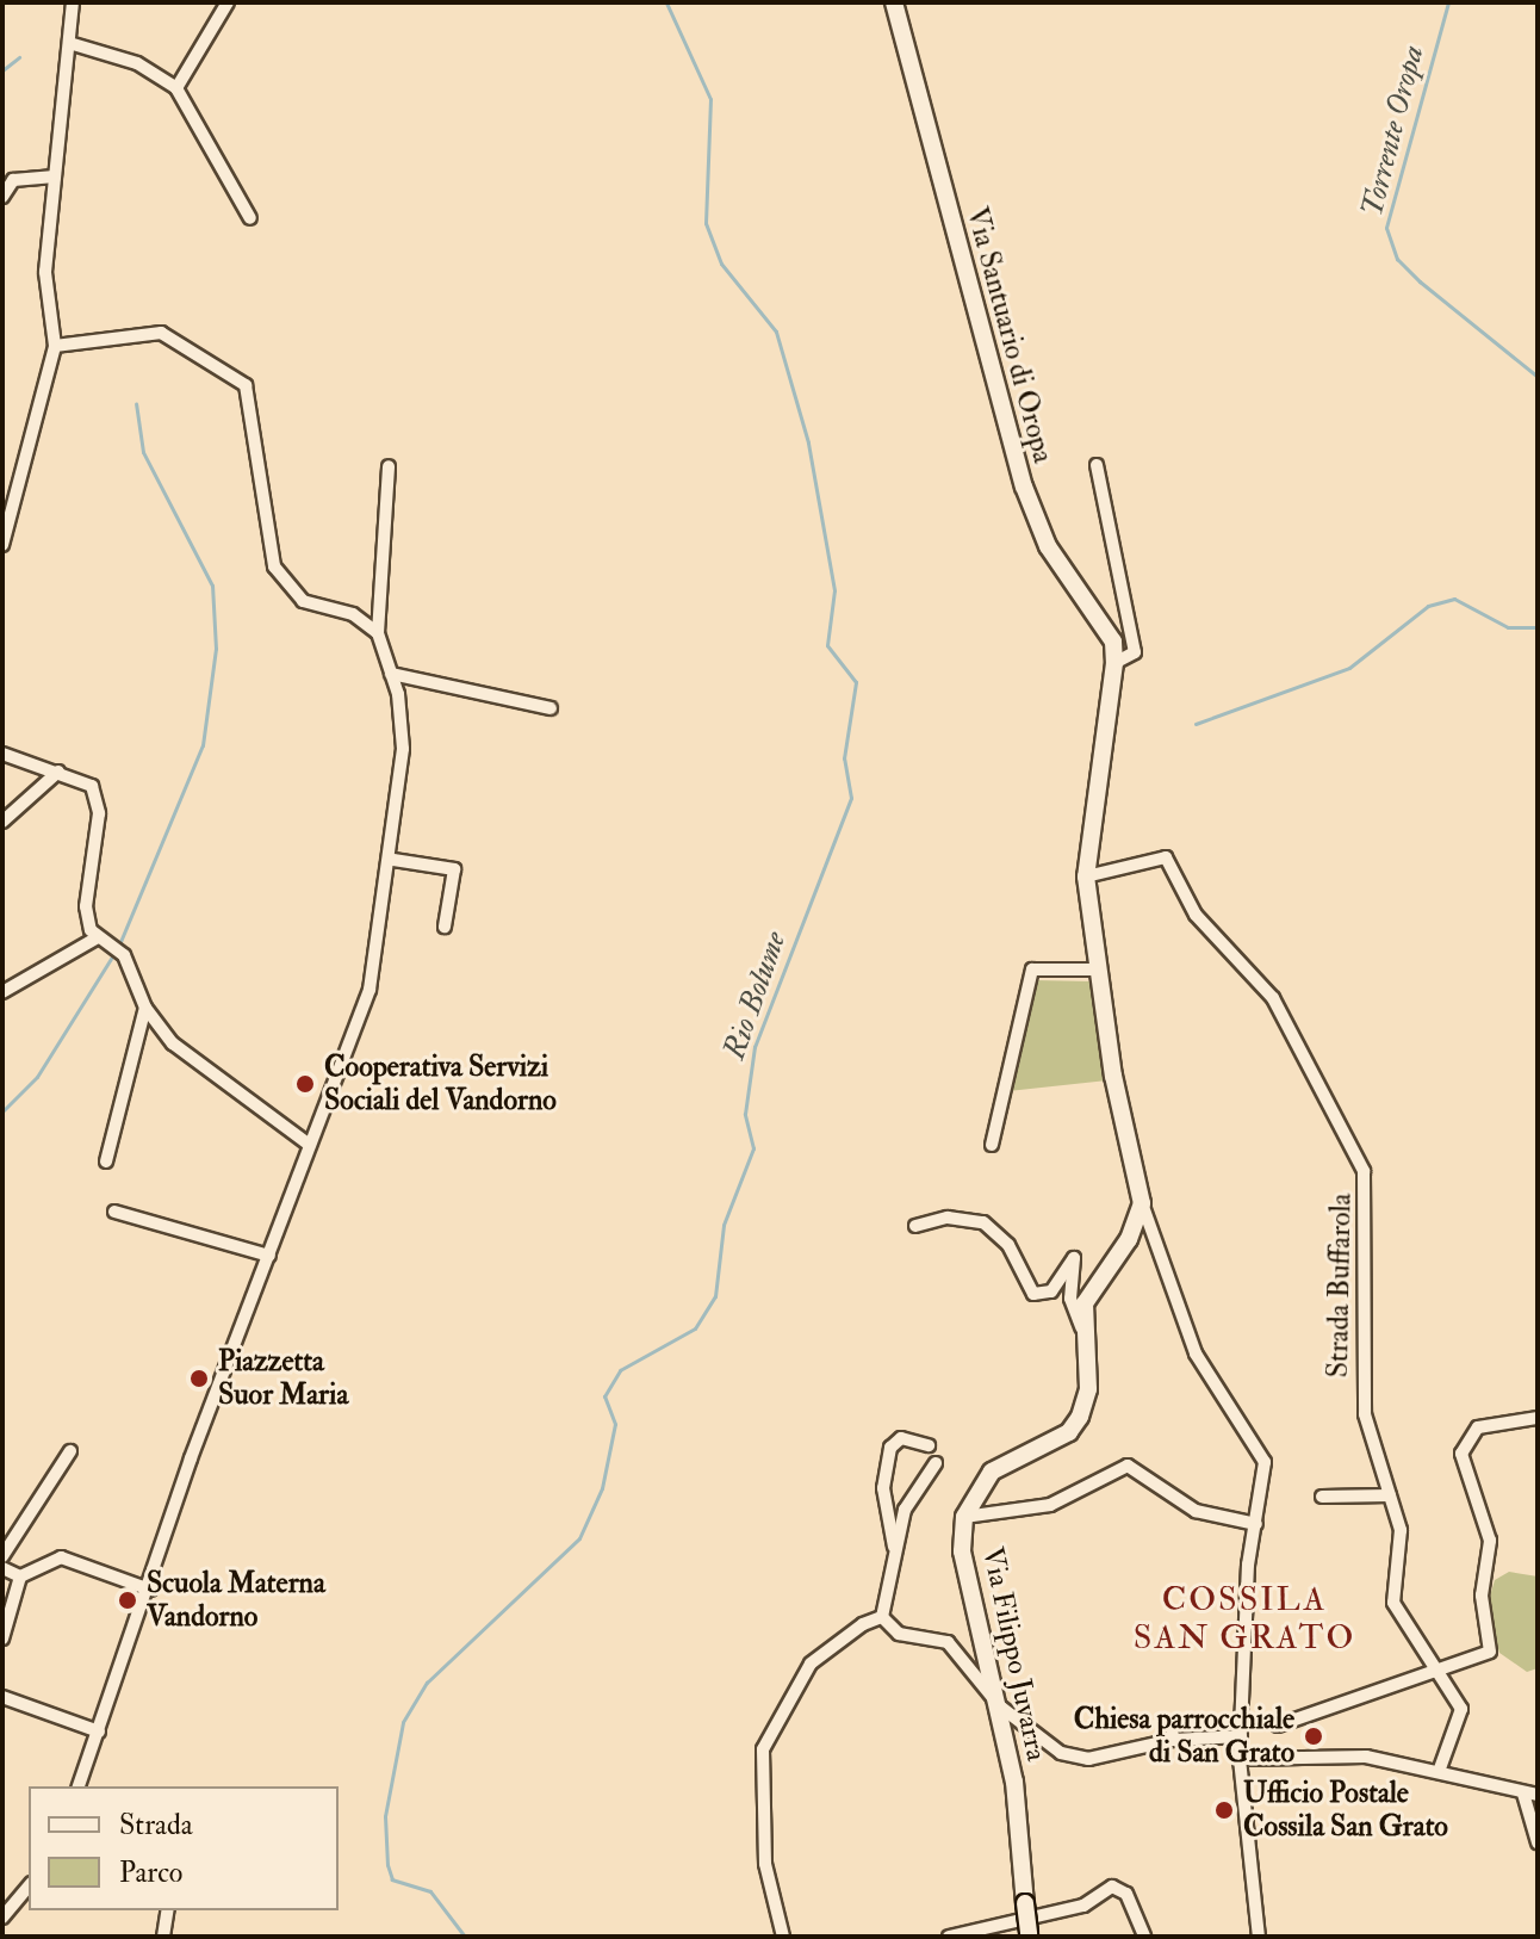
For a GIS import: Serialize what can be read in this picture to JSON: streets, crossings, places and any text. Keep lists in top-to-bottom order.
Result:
{
  "streets": {
    "main road": ["Via Santuario di Oropa", "Via Filippo Juvarra"],
    "street": ["Strada Buffarola"]
  },
  "crossings": [
    ["Via Santuario di Oropa", "Strada Buffarola"],
    ["Via Santuario di Oropa", "Via Filippo Juvarra"]
  ],
  "districts": ["COSSILA SAN GRATO"],
  "water": ["Torrente Oropa", "Rio Bolume"],
  "places": [
    "Cooperativa Servizi Sociali del Vandorno",
    "Piazzetta Suor Maria",
    "Scuola Materna Vandorno",
    "Chiesa parrocchiale di San Grato",
    "Ufficio Postale Cossila San Grato"
  ],
  "legend": ["Strada", "Parco"]
}
